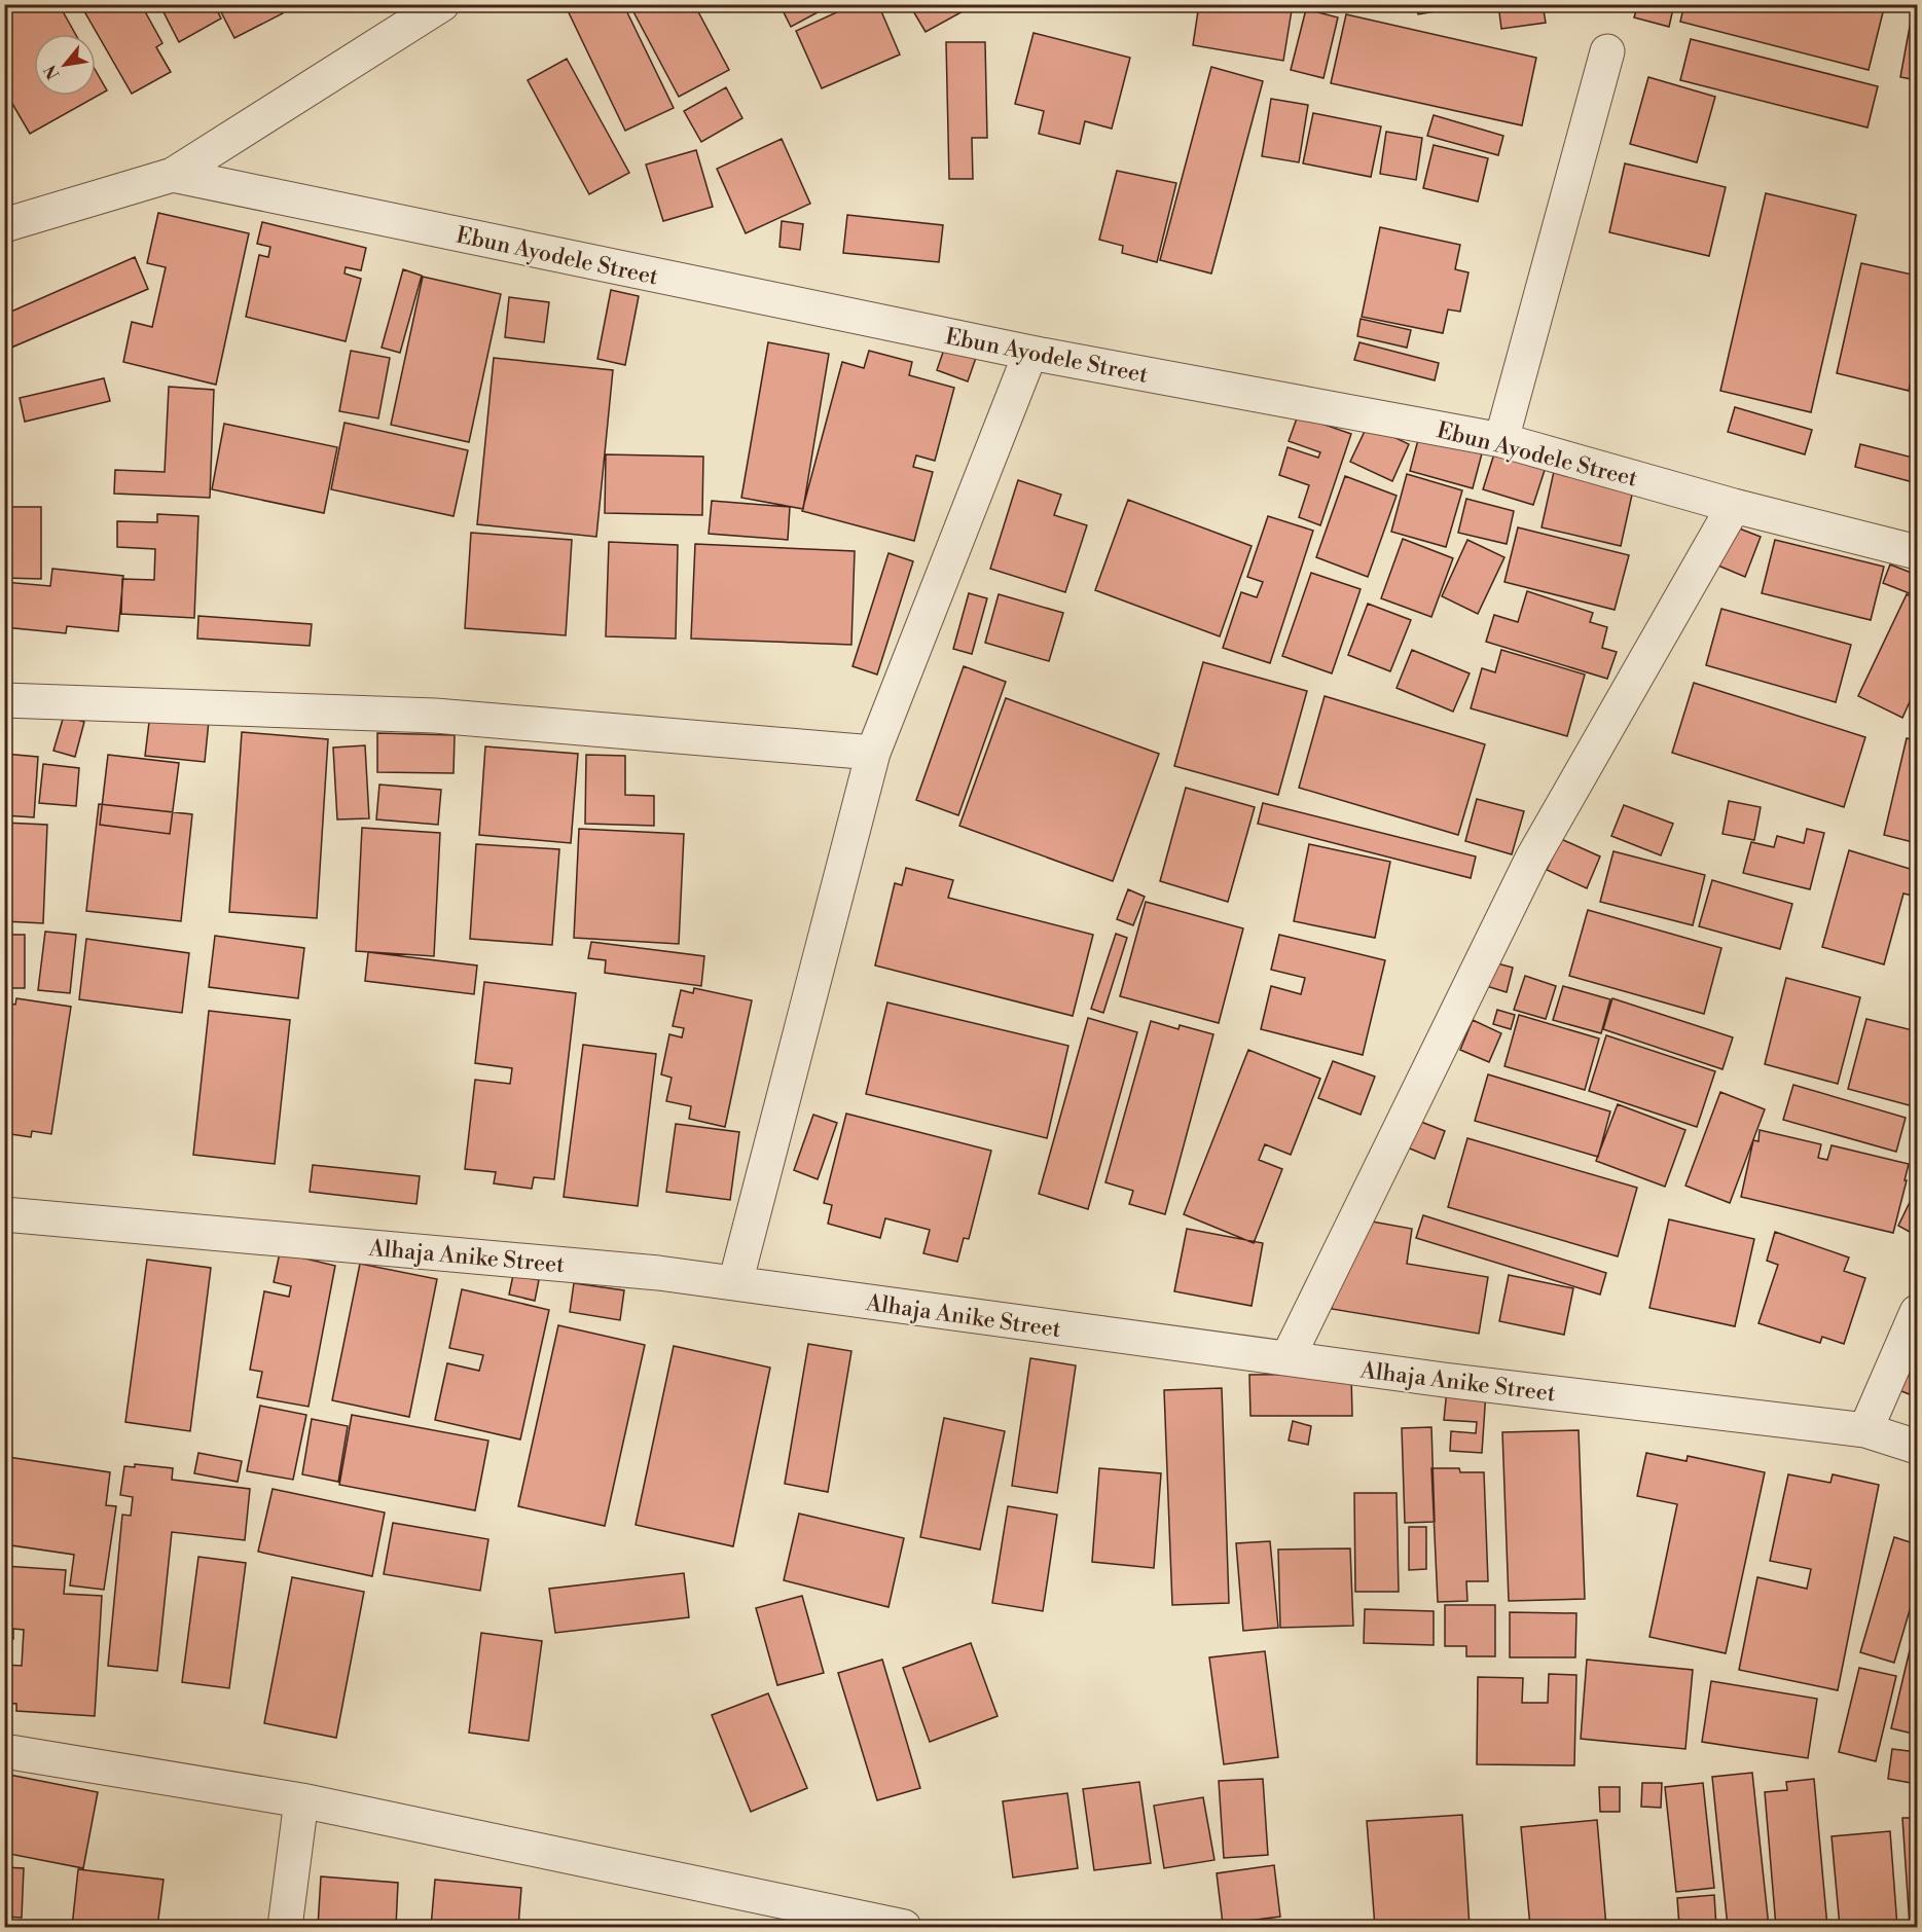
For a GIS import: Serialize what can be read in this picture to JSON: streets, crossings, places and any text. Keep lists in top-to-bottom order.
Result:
{
  "streets": {
    "street": ["Ebun Ayodele Street", "Alhaja Anike Street"]
  },
  "north": "bottom left"
}
